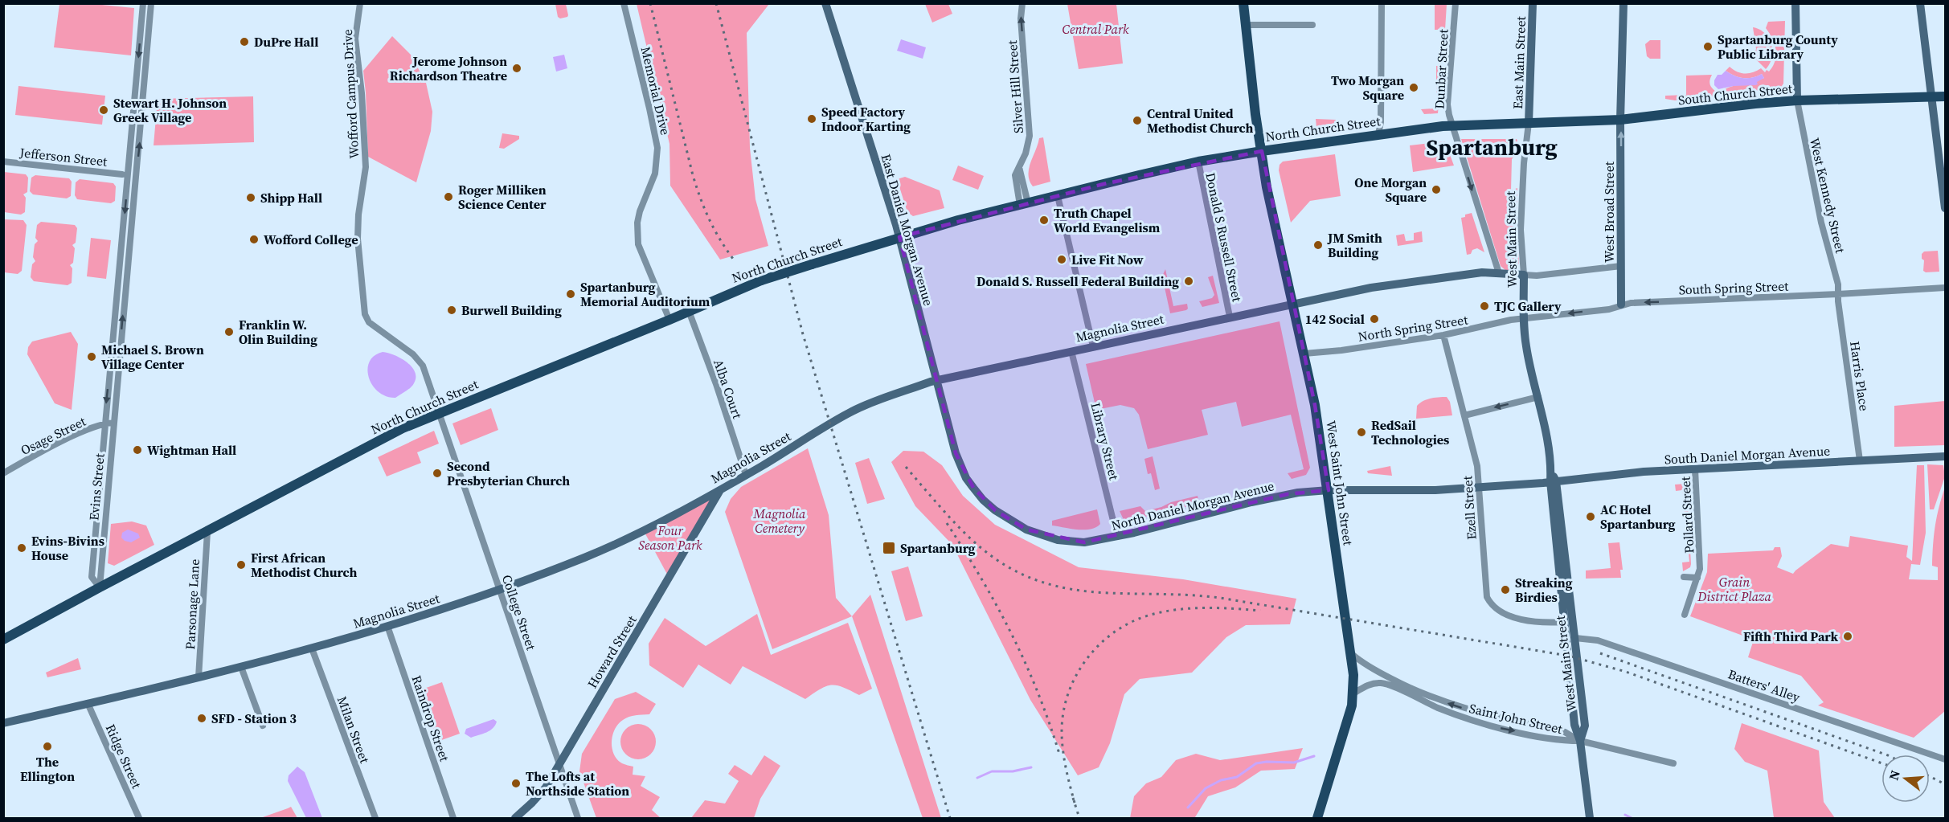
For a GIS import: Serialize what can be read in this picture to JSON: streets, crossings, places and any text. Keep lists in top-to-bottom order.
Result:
{
  "streets": {
    "main road": ["South Church Street", "North Church Street", "West Saint John Street"],
    "street": [
      "East Main Street",
      "Dunbar Street",
      "Silver Hill Street",
      "Memorial Drive",
      "Wofford Campus Drive",
      "Jefferson Street",
      "West Kennedy Street",
      "West Broad Street",
      "East Daniel Morgan Avenue",
      "Donald S Russell Street",
      "West Main Street",
      "South Spring Street",
      "Magnolia Street",
      "North Spring Street",
      "Harris Place",
      "Alba Court",
      "Osage Street",
      "Library Street",
      "South Daniel Morgan Avenue",
      "Evins Street",
      "North Daniel Morgan Avenue",
      "Ezell Street",
      "Pollard Street",
      "Parsonage Lane",
      "College Street",
      "Howard Street",
      "Batters' Alley",
      "Raindrop Street",
      "Saint John Street",
      "Milan Street",
      "Ridge Street"
    ]
  },
  "crossings": [
    ["East Main Street", "South Church Street"],
    ["East Main Street", "North Church Street"],
    ["East Main Street", "West Main Street"],
    ["Dunbar Street", "North Church Street"],
    ["Dunbar Street", "Magnolia Street"],
    ["Silver Hill Street", "North Church Street"],
    ["Memorial Drive", "North Church Street"],
    ["Wofford Campus Drive", "North Church Street"],
    ["Wofford Campus Drive", "College Street"],
    ["South Church Street", "North Church Street"],
    ["South Church Street", "West Kennedy Street"],
    ["South Church Street", "West Broad Street"],
    ["South Church Street", "West Main Street"],
    ["North Church Street", "East Daniel Morgan Avenue"],
    ["North Church Street", "Donald S Russell Street"],
    ["North Church Street", "West Main Street"],
    ["North Church Street", "Alba Court"],
    ["North Church Street", "West Saint John Street"],
    ["North Church Street", "Evins Street"],
    ["North Church Street", "Parsonage Lane"],
    ["North Church Street", "College Street"],
    ["West Kennedy Street", "South Spring Street"],
    ["West Kennedy Street", "Harris Place"],
    ["West Broad Street", "South Spring Street"],
    ["East Daniel Morgan Avenue", "Magnolia Street"],
    ["East Daniel Morgan Avenue", "North Daniel Morgan Avenue"],
    ["Donald S Russell Street", "Magnolia Street"],
    ["West Main Street", "South Spring Street"],
    ["West Main Street", "Magnolia Street"],
    ["West Main Street", "North Spring Street"],
    ["West Main Street", "South Daniel Morgan Avenue"],
    ["West Main Street", "North Daniel Morgan Avenue"],
    ["West Main Street", "Ezell Street"],
    ["West Main Street", "Batters' Alley"],
    ["West Main Street", "Saint John Street"],
    ["South Spring Street", "North Spring Street"],
    ["South Spring Street", "Harris Place"],
    ["Magnolia Street", "Alba Court"],
    ["Magnolia Street", "Library Street"],
    ["Magnolia Street", "West Saint John Street"],
    ["Magnolia Street", "North Daniel Morgan Avenue"],
    ["Magnolia Street", "Parsonage Lane"],
    ["Magnolia Street", "College Street"],
    ["Magnolia Street", "Howard Street"],
    ["Magnolia Street", "Raindrop Street"],
    ["Magnolia Street", "Milan Street"],
    ["Magnolia Street", "Ridge Street"],
    ["North Spring Street", "West Saint John Street"],
    ["North Spring Street", "Ezell Street"],
    ["Harris Place", "South Daniel Morgan Avenue"],
    ["Osage Street", "Evins Street"],
    ["Library Street", "North Daniel Morgan Avenue"],
    ["South Daniel Morgan Avenue", "North Daniel Morgan Avenue"],
    ["South Daniel Morgan Avenue", "Pollard Street"],
    ["West Saint John Street", "North Daniel Morgan Avenue"],
    ["West Saint John Street", "Saint John Street"],
    ["North Daniel Morgan Avenue", "Ezell Street"],
    ["College Street", "Howard Street"]
  ],
  "one_way": [
    "Dunbar Street",
    "Silver Hill Street",
    "West Broad Street",
    "South Spring Street"
  ],
  "districts": ["Spartanburg"],
  "parks": [
    "Central Park",
    "Magnolia Cemetery",
    "Four Season Park",
    "Grain District Plaza"
  ],
  "places": {
    "other": [
      "DuPre Hall",
      "Spartanburg County Public Library",
      "Jerome Johnson Richardson Theatre",
      "Two Morgan Square",
      "Stewart H. Johnson Greek Village",
      "Speed Factory Indoor Karting",
      "Central United Methodist Church",
      "One Morgan Square",
      "Roger Milliken Science Center",
      "Shipp Hall",
      "Truth Chapel World Evangelism",
      "Wofford College",
      "JM Smith Building",
      "Live Fit Now",
      "Donald S. Russell Federal Building",
      "Spartanburg Memorial Auditorium",
      "TJC Gallery",
      "Burwell Building",
      "142 Social",
      "Franklin W. Olin Building",
      "Michael S. Brown Village Center",
      "RedSail Technologies",
      "Wightman Hall",
      "Second Presbyterian Church",
      "AC Hotel Spartanburg",
      "Evins-Bivins House",
      "First African Methodist Church",
      "Streaking Birdies",
      "Fifth Third Park",
      "SFD - Station 3",
      "The Ellington",
      "The Lofts at Northside Station"
    ],
    "transit": ["Spartanburg"]
  },
  "north": "left"
}
